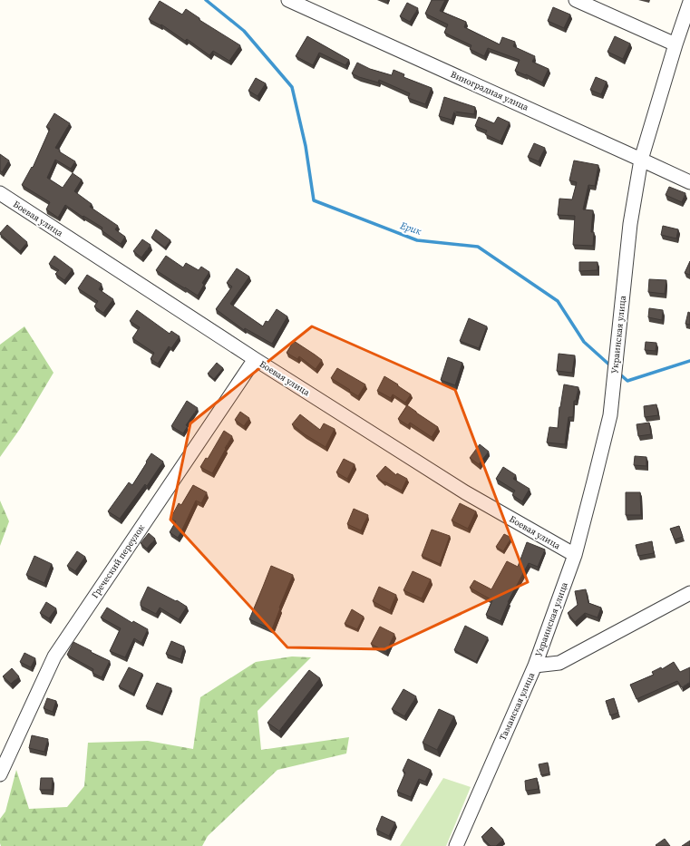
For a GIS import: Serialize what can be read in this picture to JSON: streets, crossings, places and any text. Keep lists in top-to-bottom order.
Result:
{
  "streets": {
    "street": [
      "Виноградная улица",
      "Боевая улица",
      "Украинская улица",
      "Греческий переулок",
      "Таманская улица"
    ]
  },
  "crossings": [
    ["Виноградная улица", "Украинская улица"],
    ["Боевая улица", "Украинская улица"],
    ["Боевая улица", "Греческий переулок"],
    ["Украинская улица", "Таманская улица"]
  ],
  "water": ["Ерик"]
}
